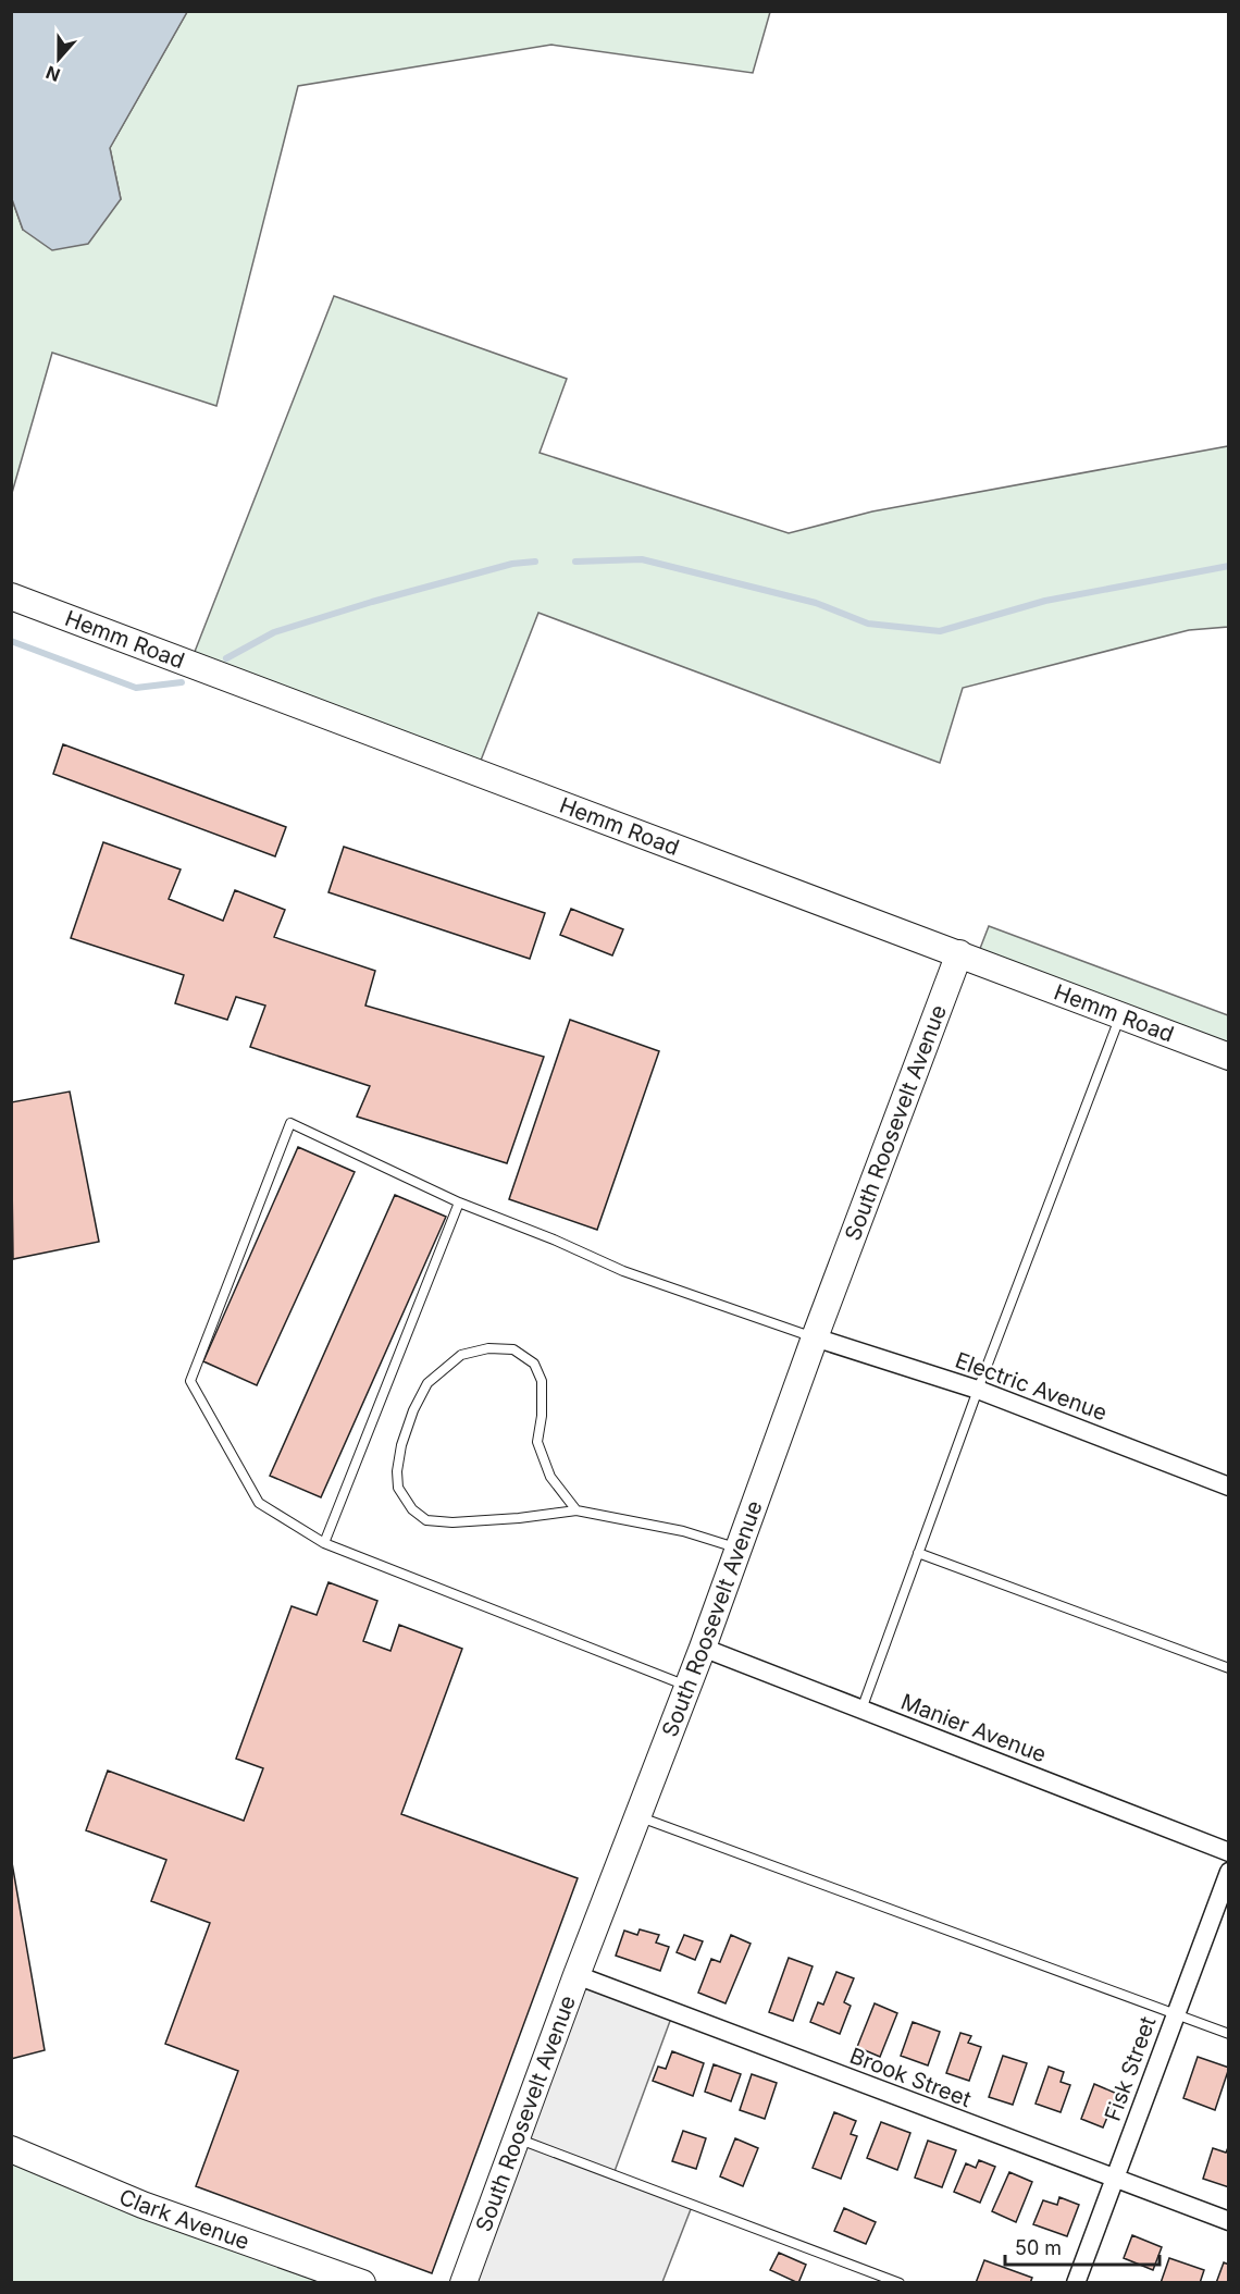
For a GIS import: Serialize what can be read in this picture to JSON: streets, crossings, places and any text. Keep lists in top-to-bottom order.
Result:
{
  "streets": {
    "street": [
      "Hemm Road",
      "South Roosevelt Avenue",
      "Electric Avenue",
      "Manier Avenue",
      "Fisk Street",
      "Brook Street",
      "Clark Avenue"
    ]
  },
  "crossings": [
    ["Hemm Road", "South Roosevelt Avenue"],
    ["South Roosevelt Avenue", "Electric Avenue"],
    ["South Roosevelt Avenue", "Manier Avenue"],
    ["South Roosevelt Avenue", "Brook Street"],
    ["Fisk Street", "Brook Street"]
  ],
  "scale_bar": "50 m",
  "north": "bottom"
}
